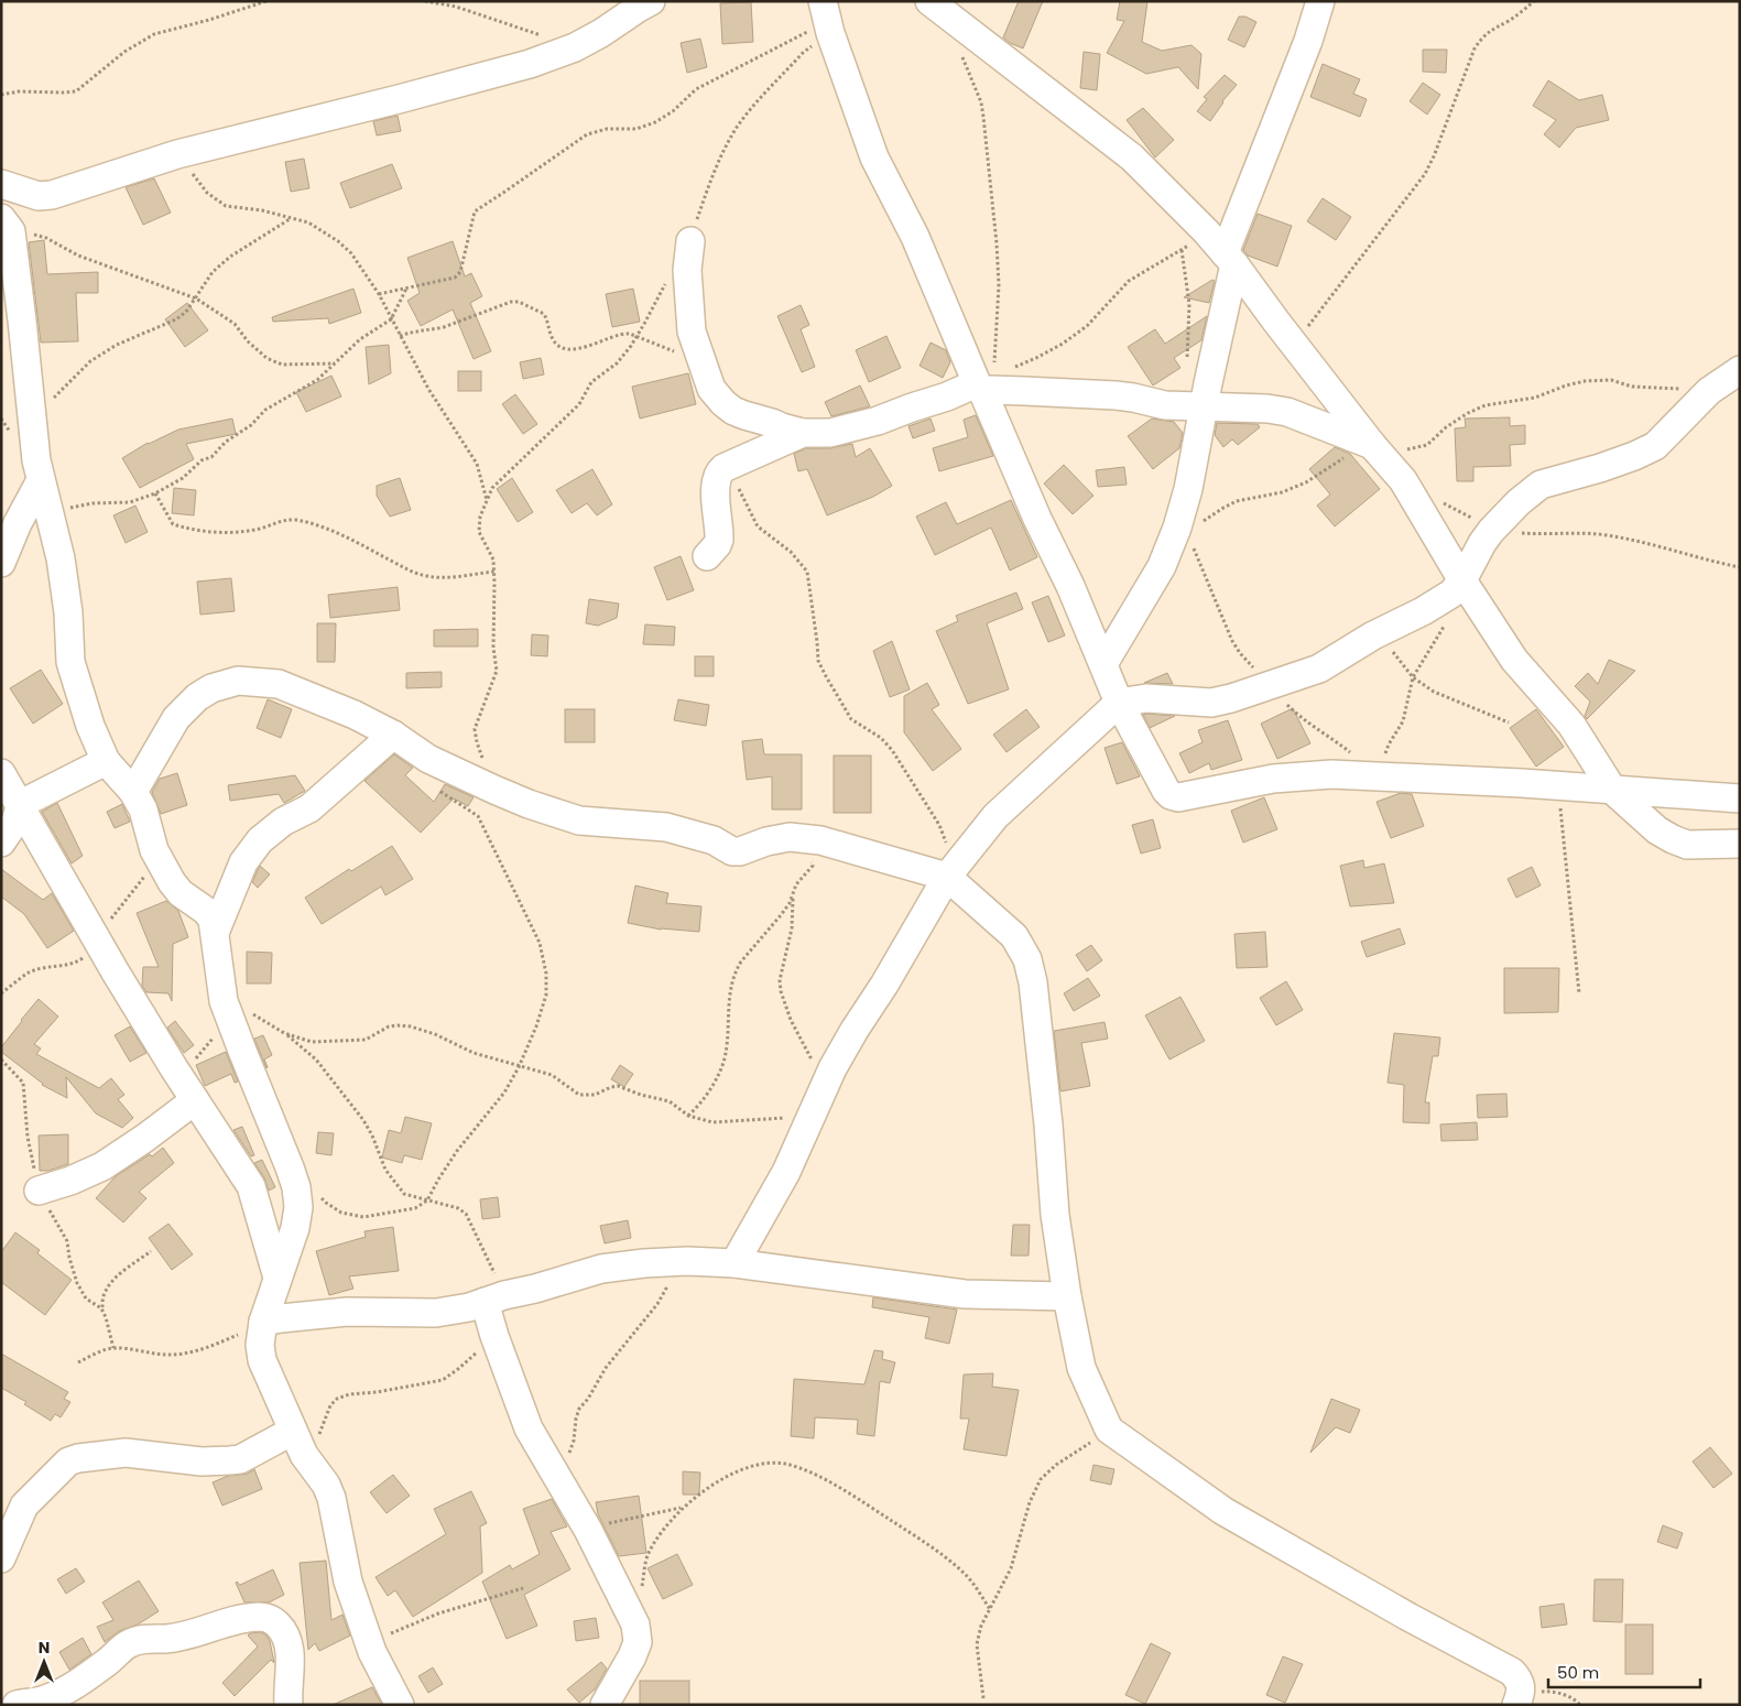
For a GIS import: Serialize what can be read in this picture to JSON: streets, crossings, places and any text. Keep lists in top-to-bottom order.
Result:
{
  "scale_bar": "50 m",
  "north": "top"
}
